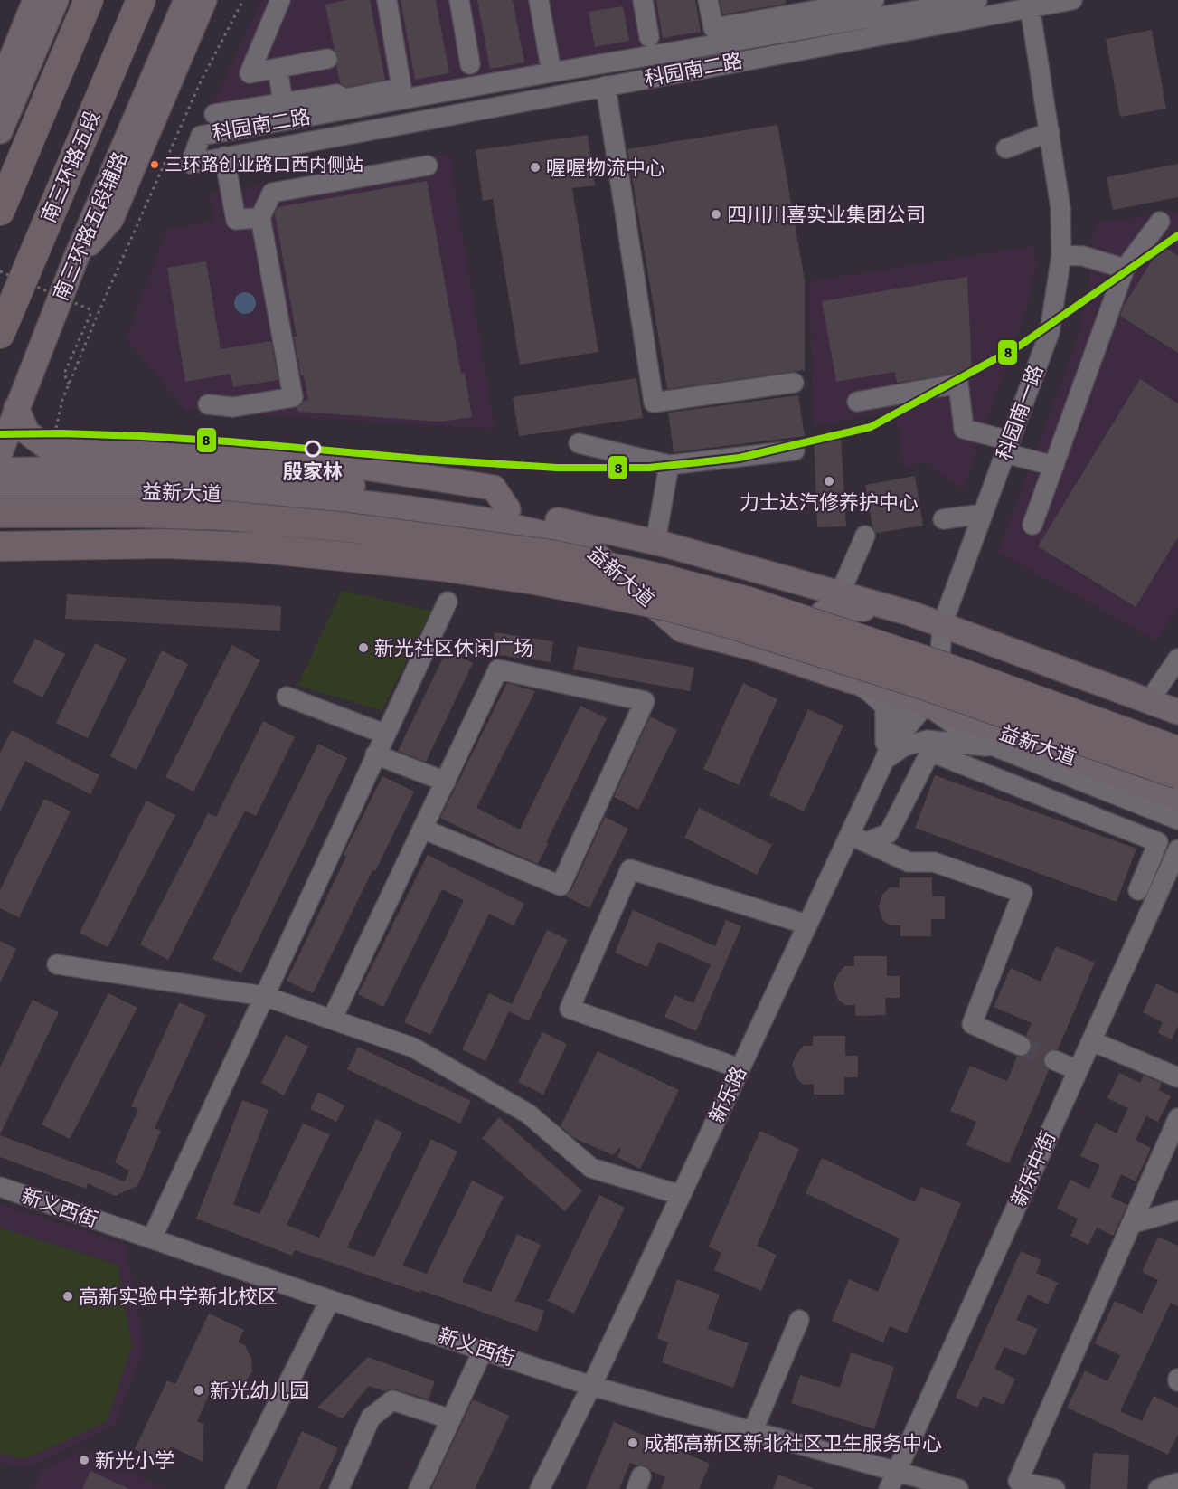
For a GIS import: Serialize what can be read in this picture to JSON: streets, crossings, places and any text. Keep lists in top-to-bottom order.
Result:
{
  "streets": {
    "highway": ["南三环路五段"],
    "main road": ["南三环路五段辅路", "益新大道"],
    "street": [
      "科园南二路",
      "科园南一路",
      "新乐路",
      "新乐中街",
      "新义西街"
    ]
  },
  "crossings": [
    ["科园南二路", "科园南一路"],
    ["科园南一路", "益新大道"],
    ["益新大道", "新乐路"],
    ["新乐路", "新义西街"],
    ["新乐中街", "新义西街"]
  ],
  "places": [
    "三环路创业路口西内侧站",
    "喔喔物流中心",
    "四川川喜实业集团公司",
    "殷家林",
    "力士达汽修养护中心",
    "新光社区休闲广场",
    "高新实验中学新北校区",
    "新光幼儿园",
    "成都高新区新北社区卫生服务中心",
    "新光小学"
  ],
  "lines": ["transit line 8"]
}
